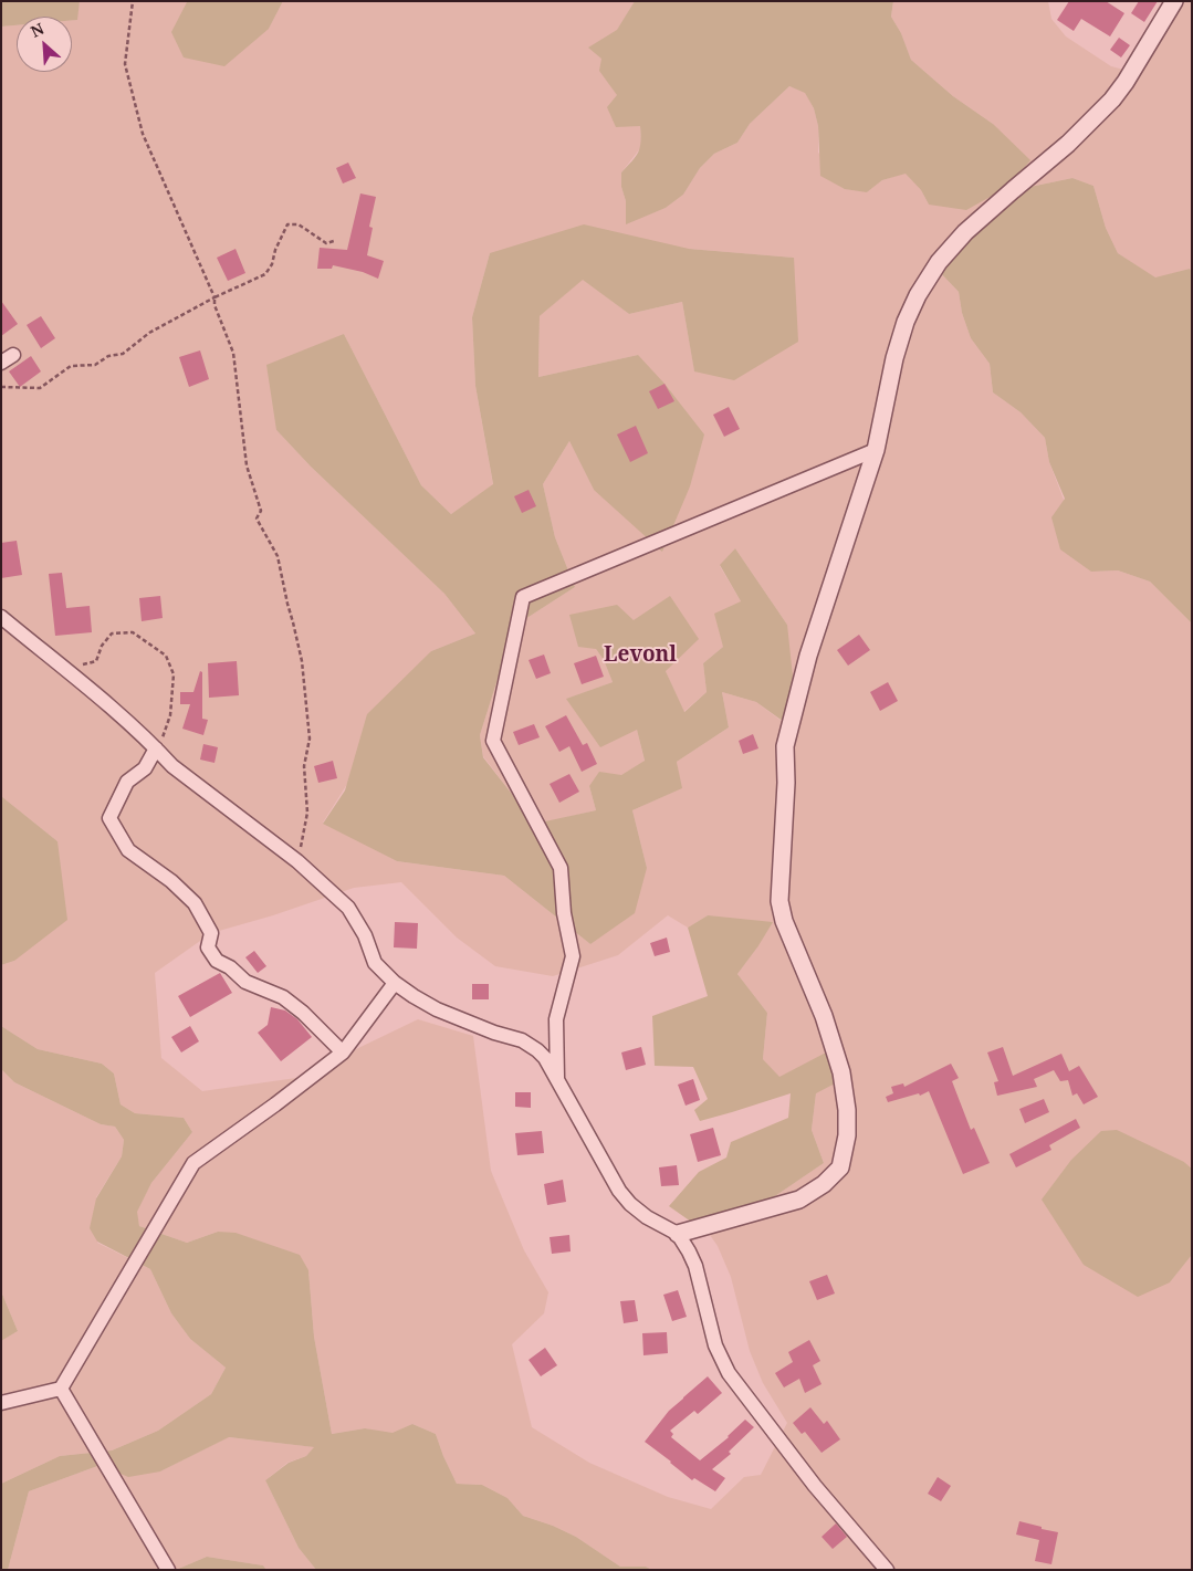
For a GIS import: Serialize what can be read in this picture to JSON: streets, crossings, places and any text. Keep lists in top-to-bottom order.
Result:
{
  "districts": ["Levonl"],
  "north": "top left"
}
